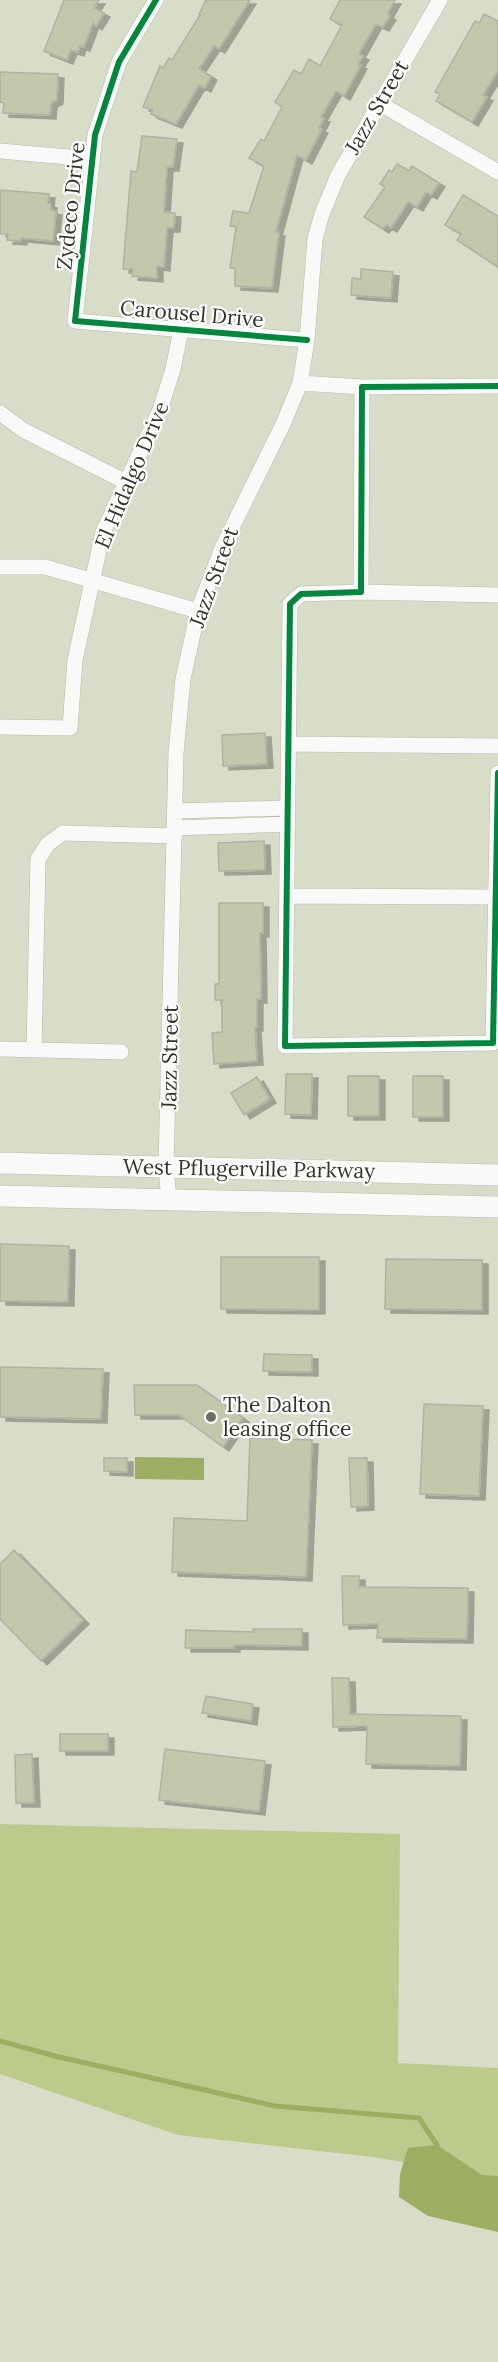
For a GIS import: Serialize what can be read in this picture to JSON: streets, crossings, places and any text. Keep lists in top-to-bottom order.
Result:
{
  "streets": {
    "main road": ["West Pflugerville Parkway"],
    "street": [
      "Jazz Street",
      "Zydeco Drive",
      "Carousel Drive",
      "El Hidalgo Drive"
    ]
  },
  "crossings": [
    ["Jazz Street", "Carousel Drive"],
    ["Jazz Street", "West Pflugerville Parkway"],
    ["Zydeco Drive", "Carousel Drive"],
    ["Carousel Drive", "El Hidalgo Drive"]
  ],
  "places": ["The Dalton leasing office"]
}
